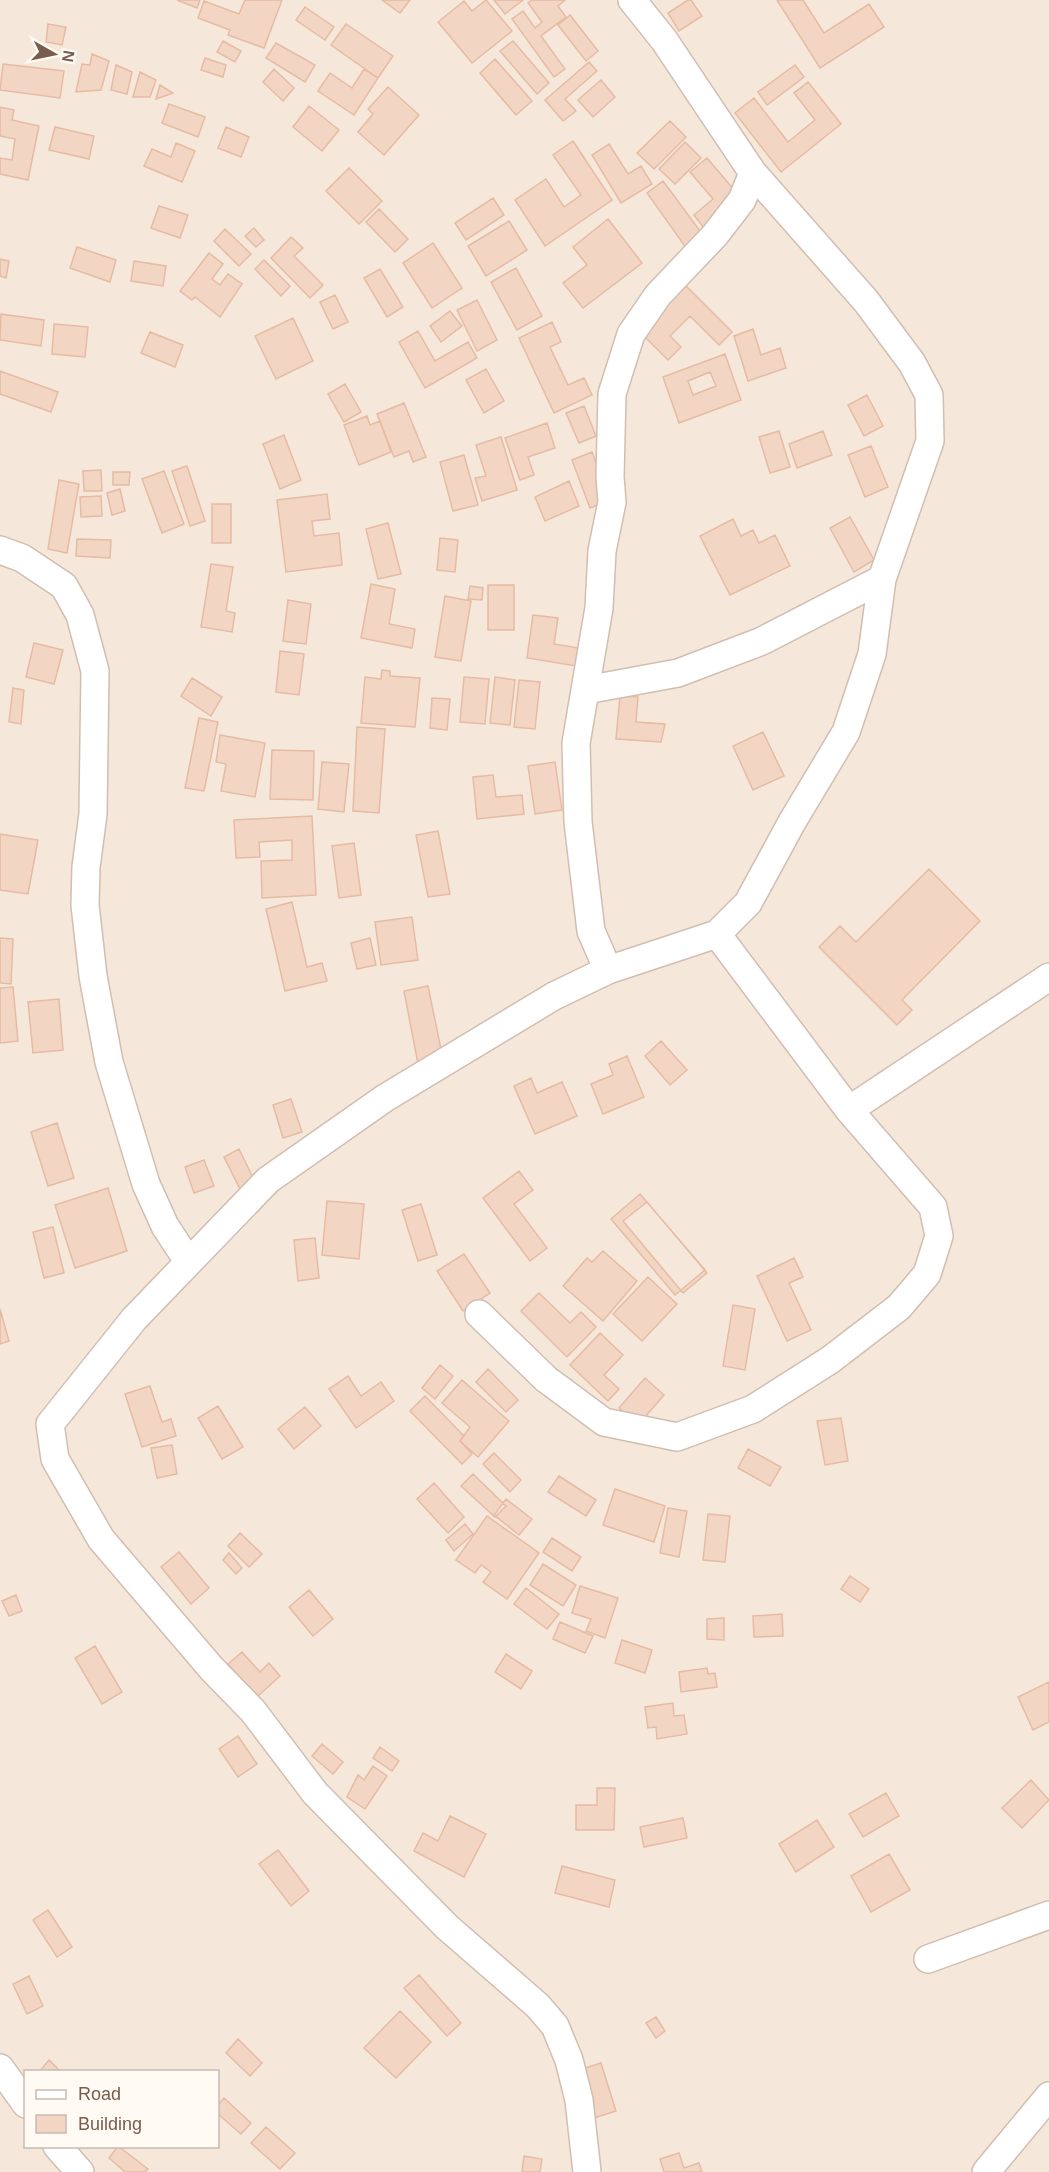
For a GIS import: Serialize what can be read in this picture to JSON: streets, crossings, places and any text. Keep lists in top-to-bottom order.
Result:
{
  "legend": ["Road", "Building"],
  "north": "right"
}
